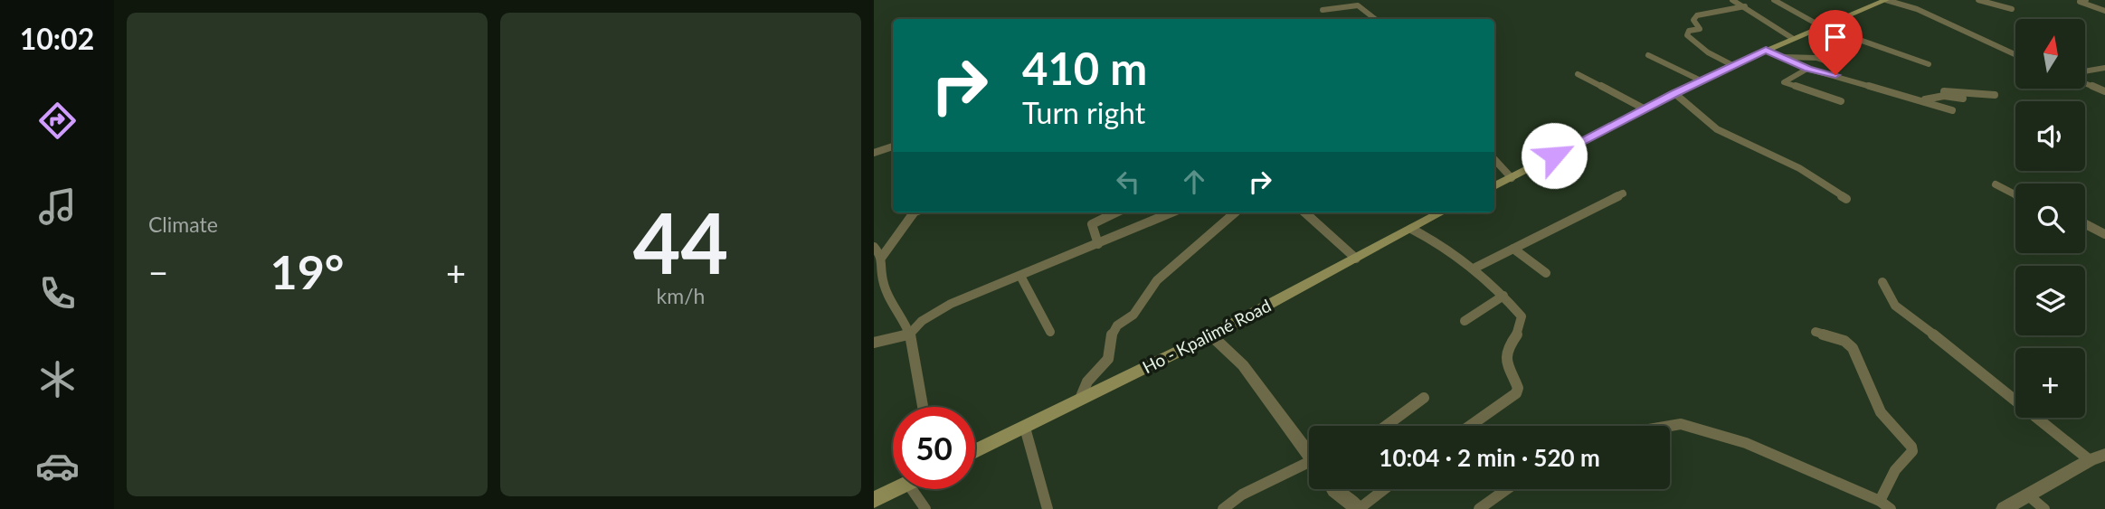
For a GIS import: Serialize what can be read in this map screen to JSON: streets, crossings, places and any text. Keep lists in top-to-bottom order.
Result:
{
  "streets": {
    "main road": ["Ho - Kpalimé Road"]
  },
  "north": "top",
  "page": {
    "tabs": "10:02",
    "tile": [
      "Climate",
      ["44", "km/h"]
    ],
    "map_buttons": "+",
    "turn": ["410 m", "Turn right"],
    "heat": ["−", "19°", "+"],
    "limit": "50",
    "trip": "10:04 · 2 min · 520 m"
  }
}
